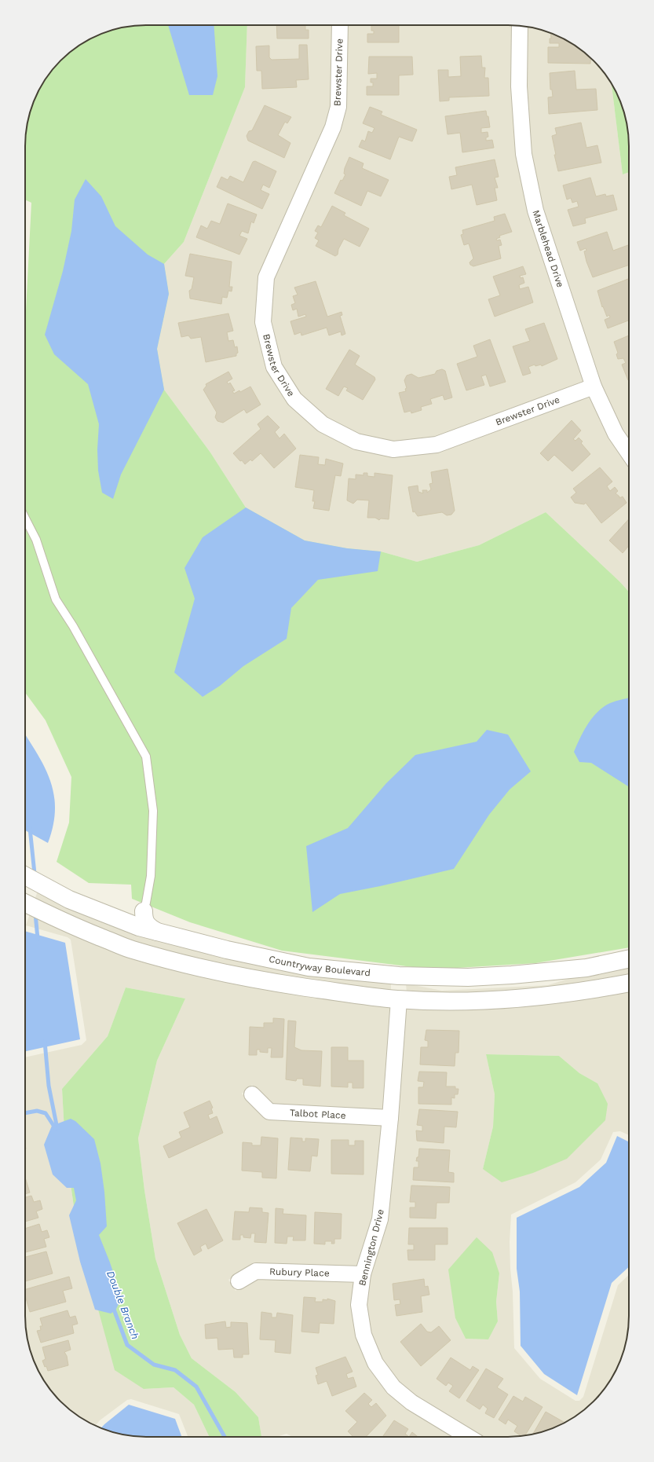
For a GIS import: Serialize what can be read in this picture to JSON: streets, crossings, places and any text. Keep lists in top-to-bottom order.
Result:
{
  "streets": {
    "street": [
      "Brewster Drive",
      "Marblehead Drive",
      "Countryway Boulevard",
      "Talbot Place",
      "Bennington Drive",
      "Rubury Place"
    ]
  },
  "crossings": [
    ["Brewster Drive", "Marblehead Drive"],
    ["Talbot Place", "Bennington Drive"],
    ["Bennington Drive", "Rubury Place"]
  ],
  "water": ["Double Branch"]
}
